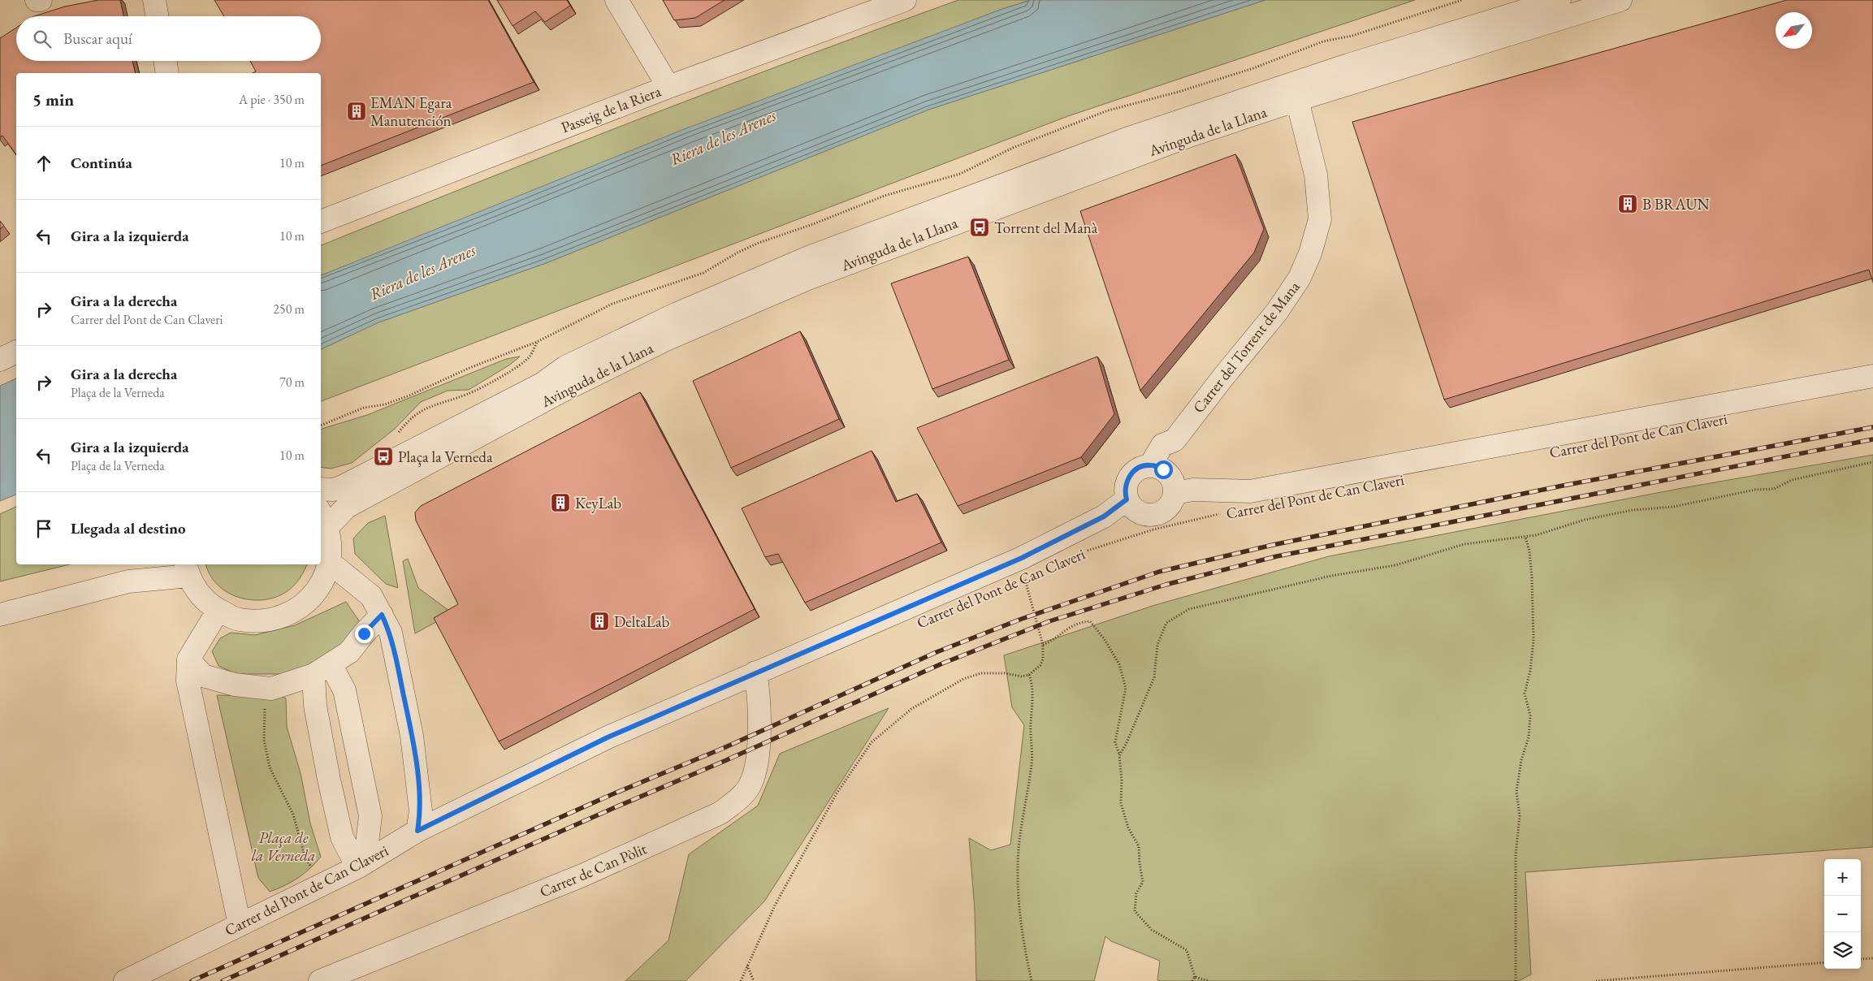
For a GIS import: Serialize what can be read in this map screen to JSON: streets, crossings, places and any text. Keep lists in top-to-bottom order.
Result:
{
  "streets": {
    "street": [
      "Passeig de la Riera",
      "Avinguda de la Llana",
      "Carrer del Torrent de Mana",
      "Carrer del Pont de Can Claveri",
      "Carrer de Can Pòlit"
    ]
  },
  "crossings": [
    ["Avinguda de la Llana", "Carrer del Torrent de Mana"],
    ["Carrer del Torrent de Mana", "Carrer del Pont de Can Claveri"],
    ["Carrer del Pont de Can Claveri", "Carrer de Can Pòlit"]
  ],
  "water": ["Riera de les Arenes"],
  "parks": ["Plaça de la Verneda"],
  "places": {
    "building": [
      "EMAN Egara Manutención",
      "B BRAUN",
      "KeyLab",
      "DeltaLab"
    ],
    "bus stop": ["Torrent del Manà", "Plaça la Verneda"]
  },
  "north": "bottom left",
  "page": {
    "search": "Buscar aquí",
    "heading": ["5 min", "A pie · 350 m"],
    "list": [
      ["Continúa", "10 m"],
      ["Gira a la izquierda", "10 m"],
      ["Gira a la derecha", "Carrer del Pont de Can Claveri", "250 m"],
      ["Gira a la derecha", "Plaça de la Verneda", "70 m"],
      ["Gira a la izquierda", "Plaça de la Verneda", "10 m"],
      "Llegada al destino"
    ],
    "map_buttons": ["+", "−"]
  }
}
